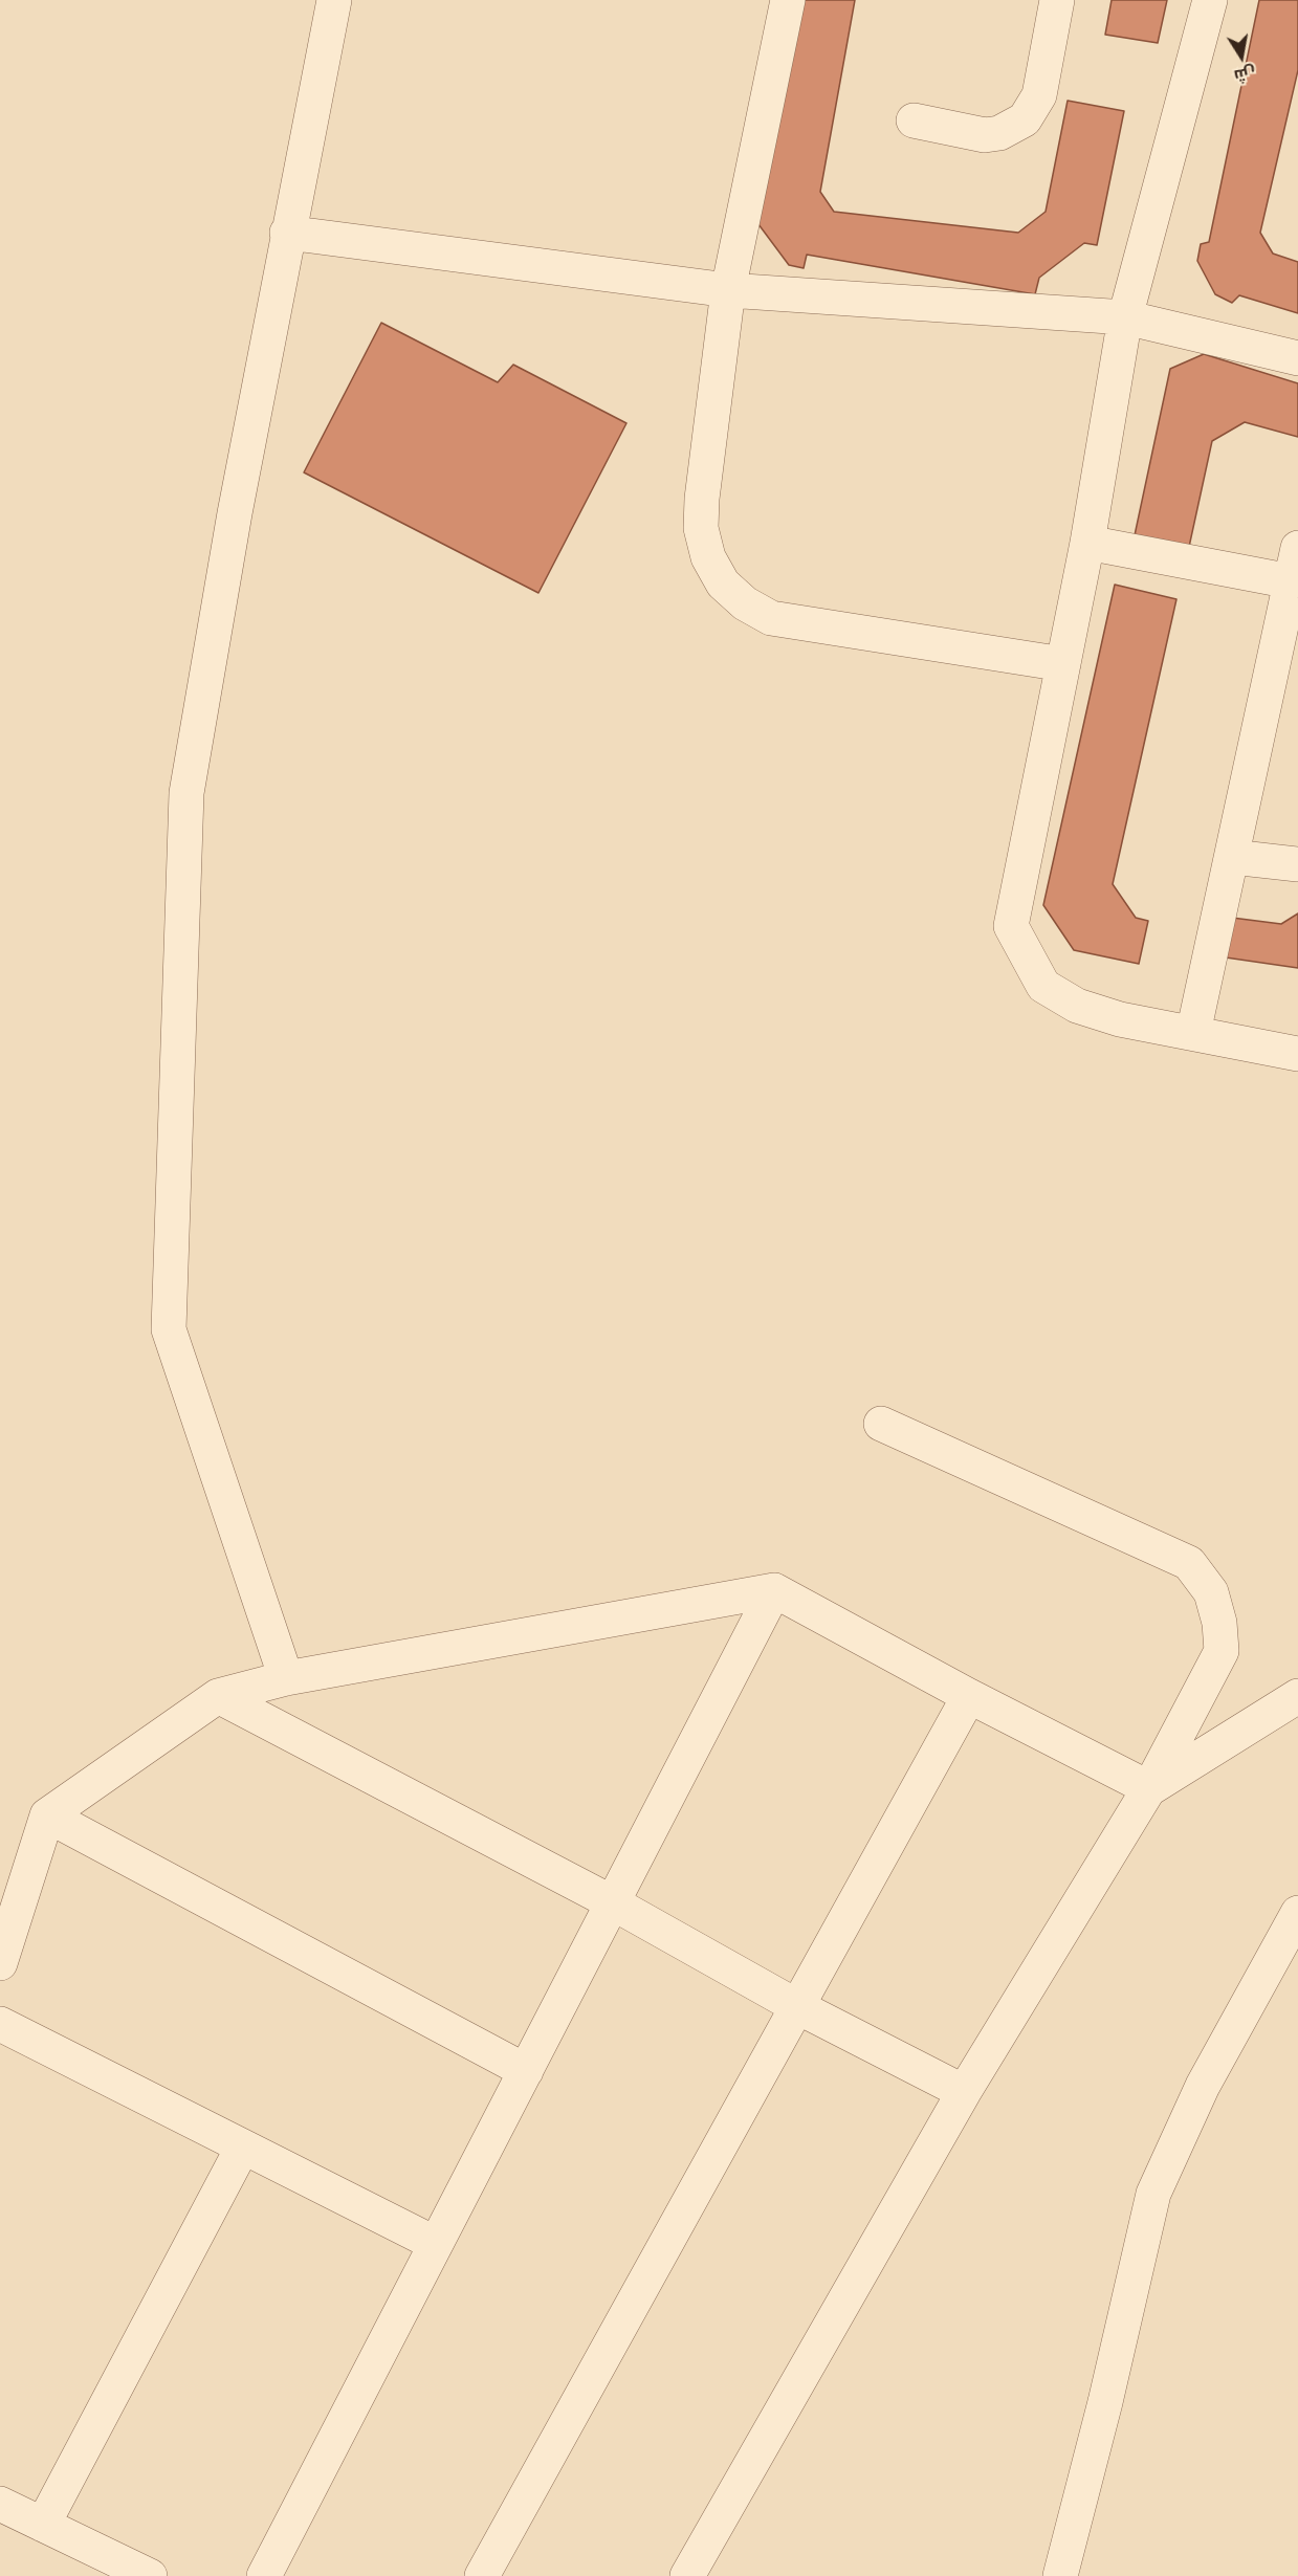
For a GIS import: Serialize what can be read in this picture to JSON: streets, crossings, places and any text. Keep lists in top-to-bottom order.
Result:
{
  "north": "bottom"
}
